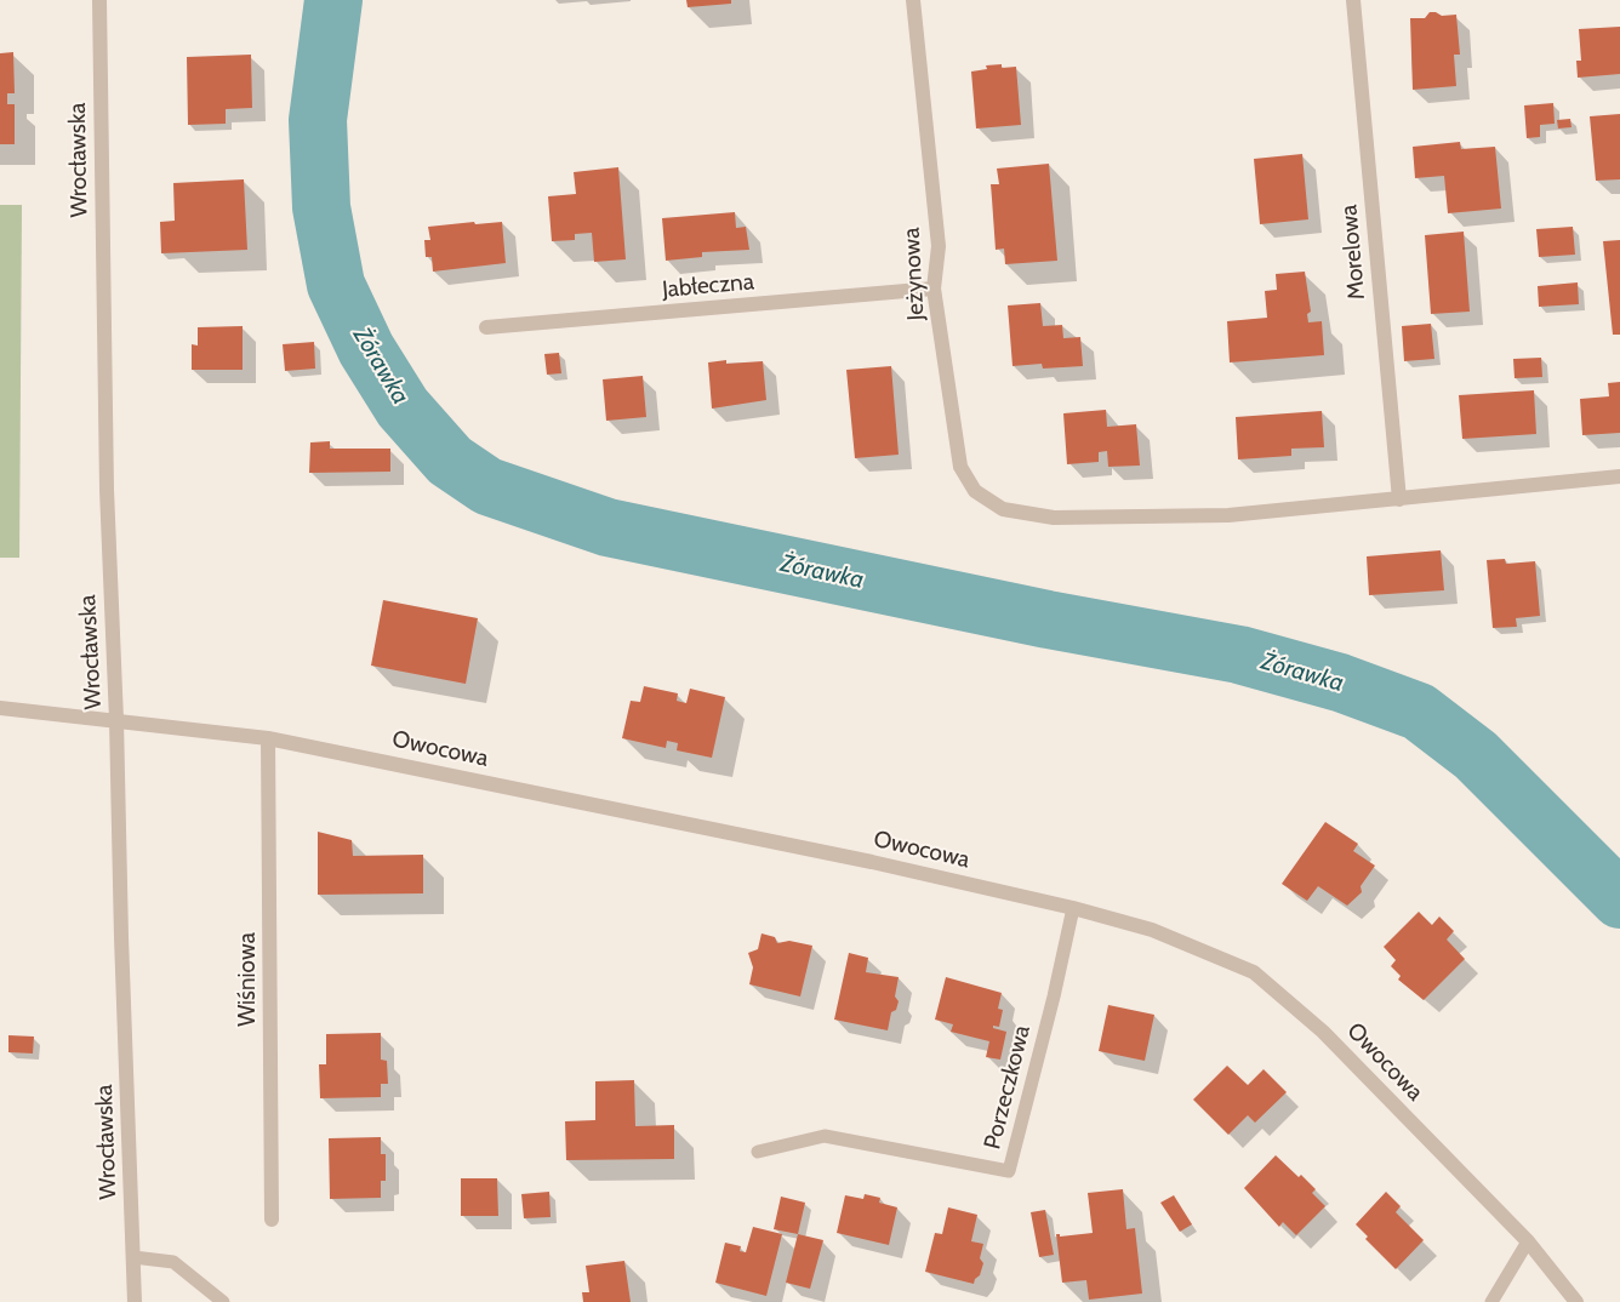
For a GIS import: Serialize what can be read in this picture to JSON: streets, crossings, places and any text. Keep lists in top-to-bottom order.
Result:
{
  "streets": {
    "street": [
      "Wrocławska",
      "Morelowa",
      "Jeżynowa",
      "Jabłeczna",
      "Owocowa",
      "Wiśniowa"
    ],
    "lane": ["Porzeczkowa"]
  },
  "crossings": [
    ["Wrocławska", "Owocowa"],
    ["Morelowa", "Jeżynowa"],
    ["Jeżynowa", "Jabłeczna"],
    ["Owocowa", "Wiśniowa"],
    ["Owocowa", "Porzeczkowa"]
  ],
  "water": ["Żórawka"]
}
